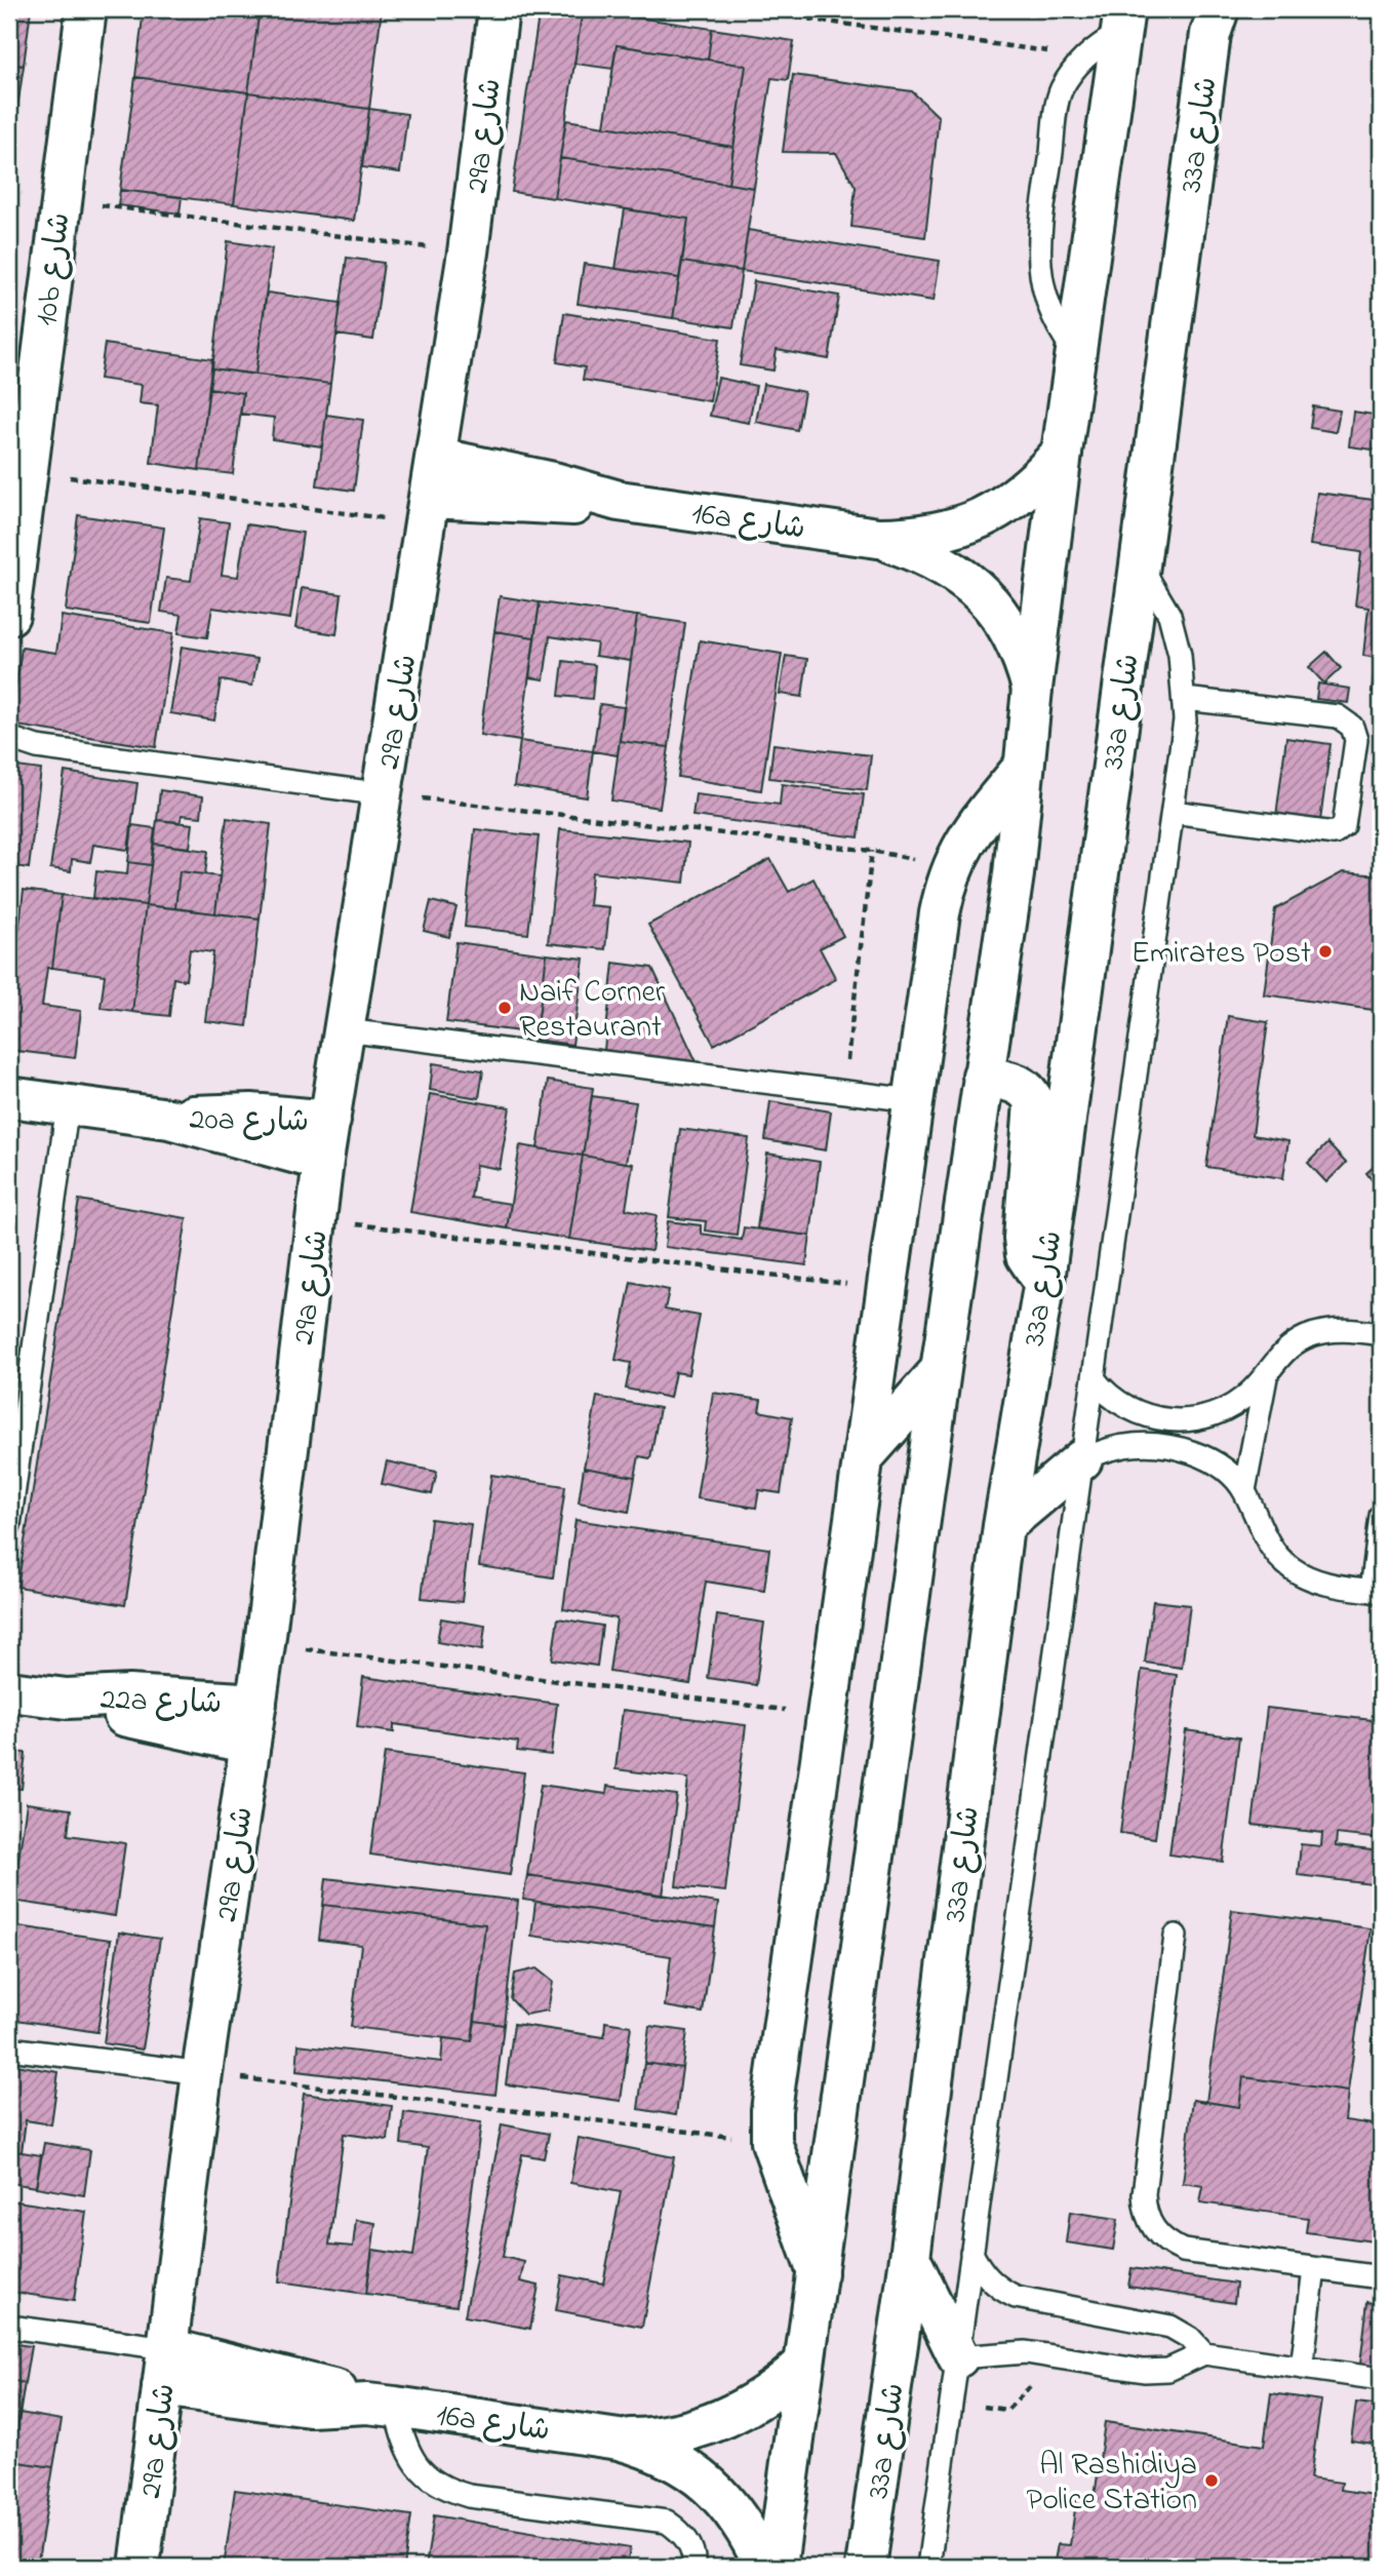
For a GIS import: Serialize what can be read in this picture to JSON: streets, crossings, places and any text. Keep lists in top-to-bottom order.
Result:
{
  "streets": {
    "street": [
      "33a شارع",
      "29a شارع",
      "10b شارع",
      "16a شارع",
      "20a شارع",
      "22a شارع"
    ]
  },
  "crossings": [
    ["29a شارع", "16a شارع"],
    ["29a شارع", "20a شارع"],
    ["29a شارع", "22a شارع"]
  ],
  "places": ["Emirates Post", "Naif Corner Restaurant", "Al Rashidiya Police Station"]
}
